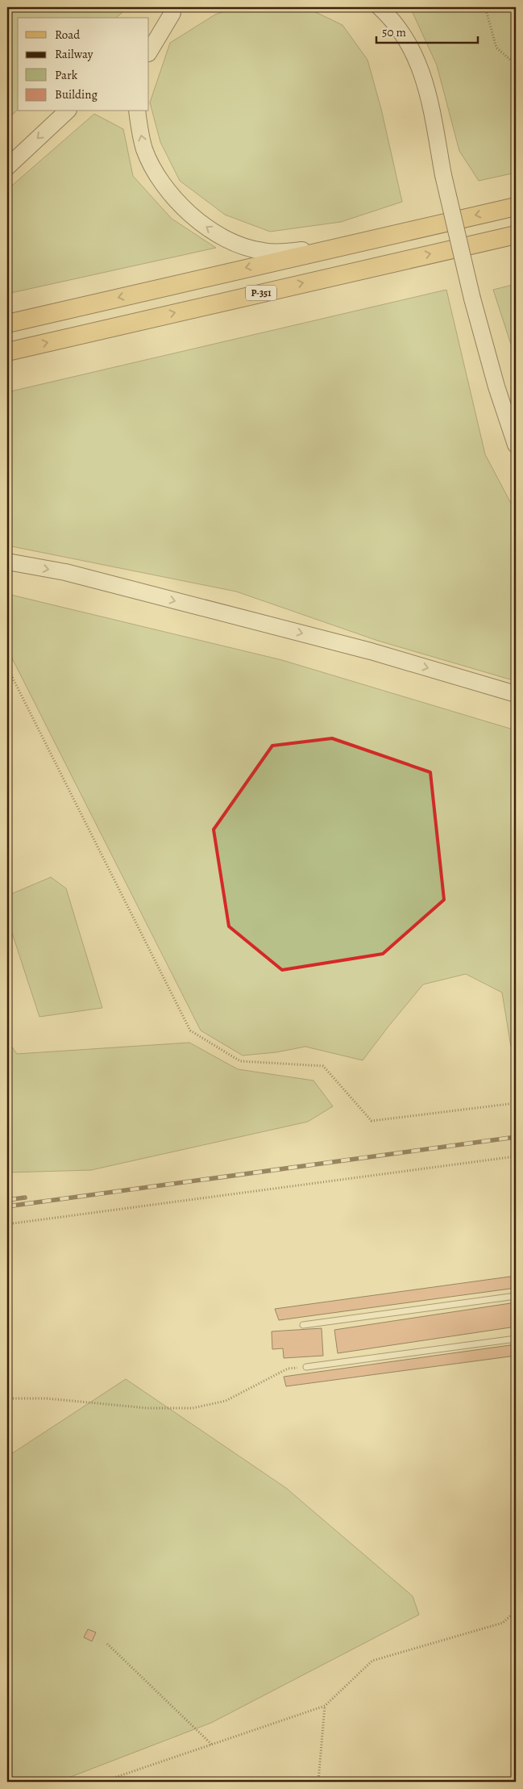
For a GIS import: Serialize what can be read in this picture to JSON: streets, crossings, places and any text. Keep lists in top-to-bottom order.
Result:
{
  "streets": {
    "main road": ["Р-351"]
  },
  "legend": [
    "Road",
    "Railway",
    "Park",
    "Building"
  ],
  "scale_bar": "50 m"
}
